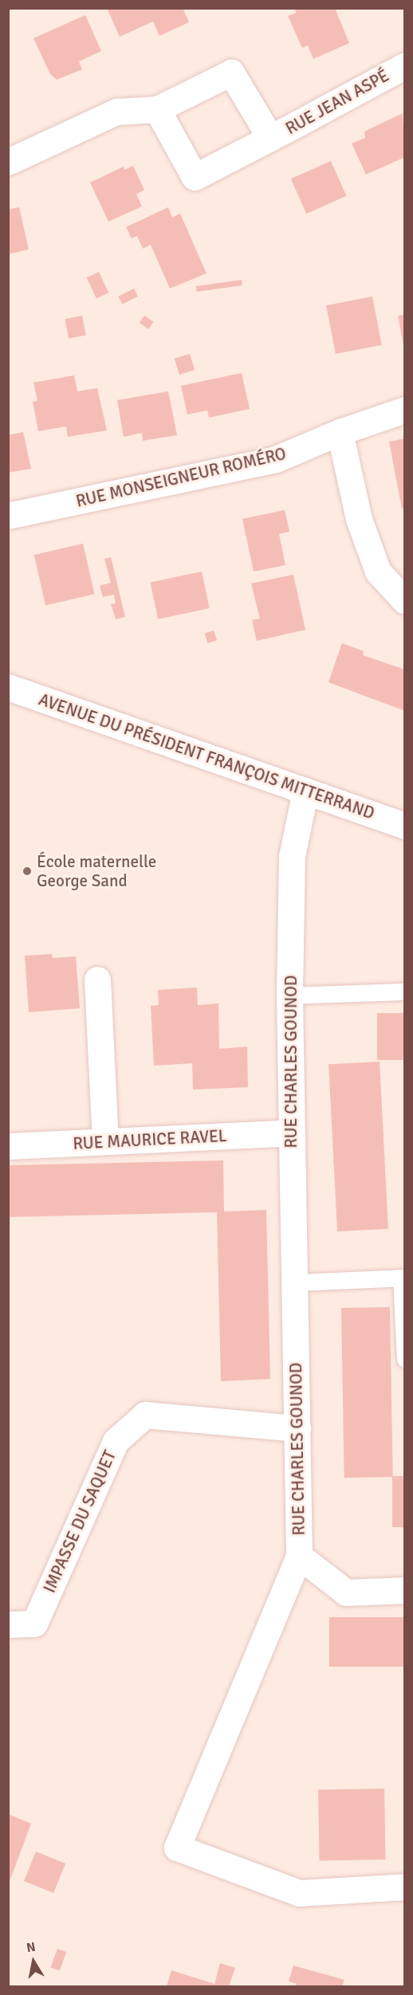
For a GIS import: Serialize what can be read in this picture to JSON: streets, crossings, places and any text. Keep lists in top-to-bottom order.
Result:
{
  "streets": {
    "street": [
      "RUE JEAN ASPÉ",
      "RUE MONSEIGNEUR ROMÉRO",
      "AVENUE DU PRÉSIDENT FRANÇOIS MITTERRAND",
      "RUE CHARLES GOUNOD",
      "RUE MAURICE RAVEL",
      "IMPASSE DU SAQUET"
    ]
  },
  "crossings": [
    ["AVENUE DU PRÉSIDENT FRANÇOIS MITTERRAND", "RUE CHARLES GOUNOD"],
    ["RUE CHARLES GOUNOD", "RUE MAURICE RAVEL"],
    ["RUE CHARLES GOUNOD", "IMPASSE DU SAQUET"]
  ],
  "places": ["École maternelle George Sand"],
  "north": "top"
}
